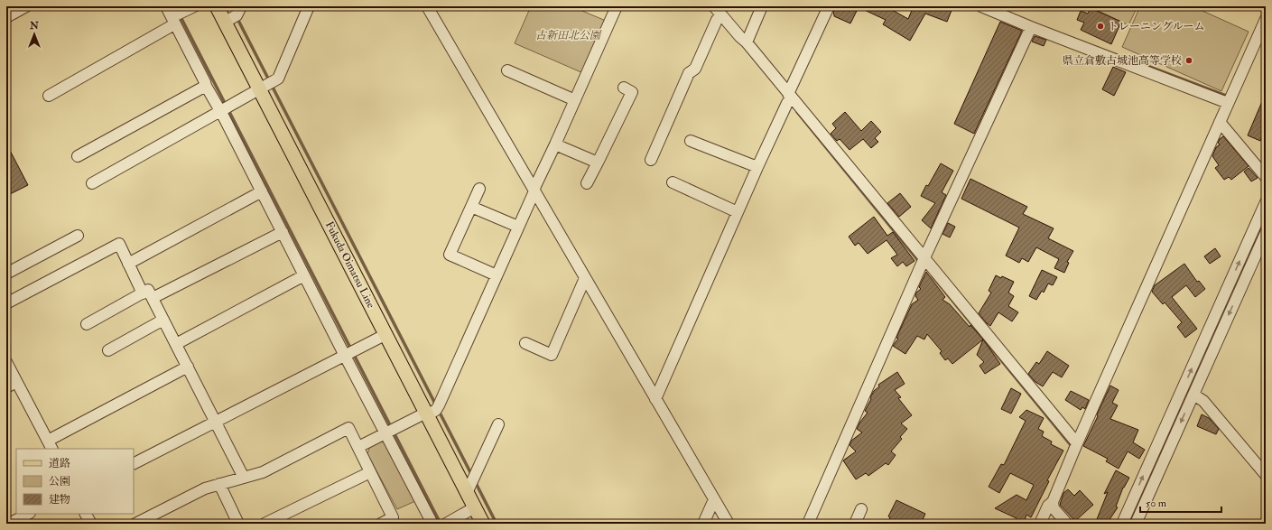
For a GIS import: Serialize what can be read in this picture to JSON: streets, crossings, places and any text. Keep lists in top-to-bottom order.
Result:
{
  "streets": {
    "main road": ["Fukuda Oimatsu Line"]
  },
  "parks": ["古新田北公園"],
  "places": ["トレーニングルーム", "県立倉敷古城池高等学校"],
  "legend": ["道路", "公園", "建物"],
  "scale_bar": "50 m",
  "north": "top"
}
